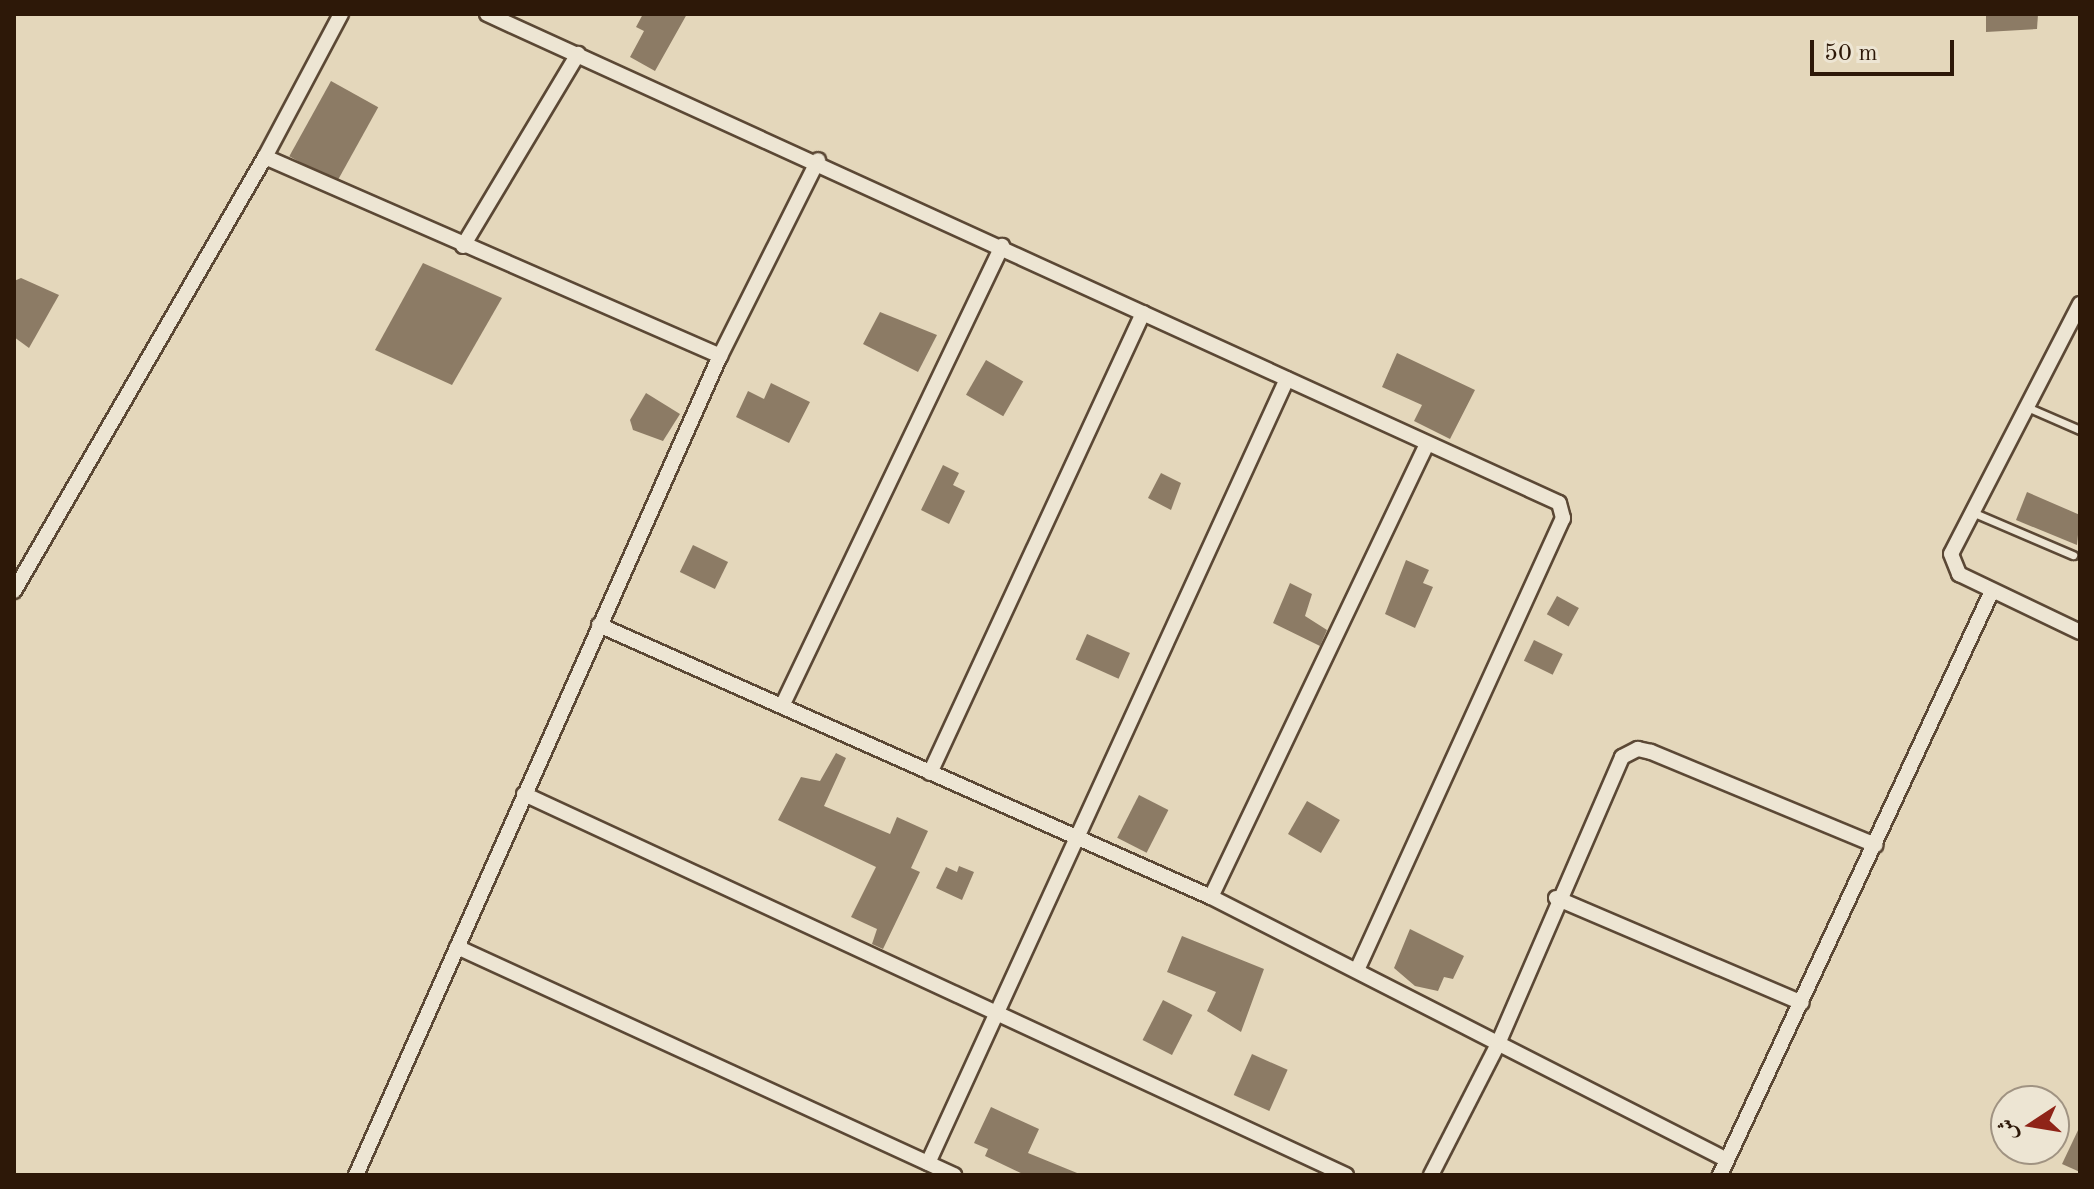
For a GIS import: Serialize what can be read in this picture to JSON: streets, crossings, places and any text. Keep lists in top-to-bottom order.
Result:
{
  "scale_bar": "50 m",
  "north": "left"
}
